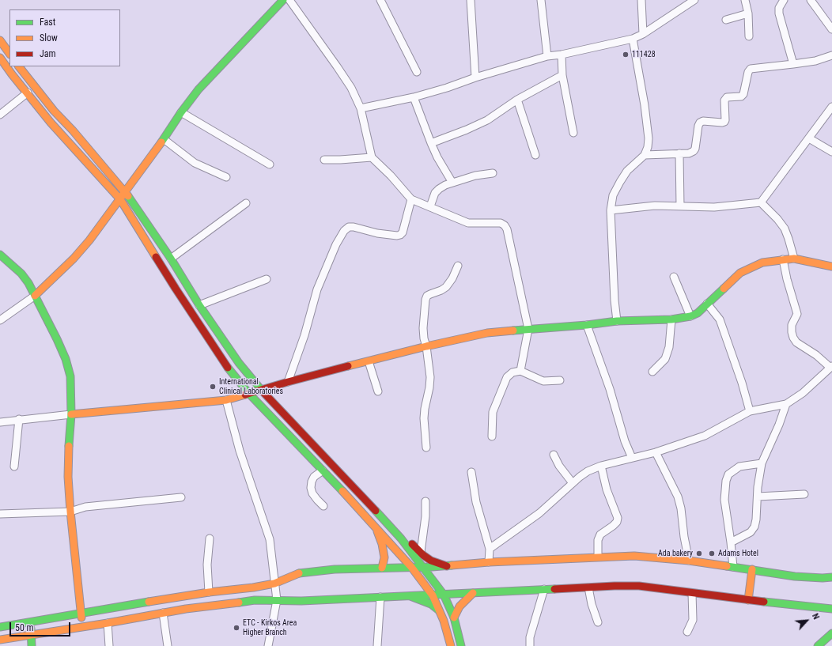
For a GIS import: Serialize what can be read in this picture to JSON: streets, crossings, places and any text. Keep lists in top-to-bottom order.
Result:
{
  "places": [
    "111428",
    "International Clinical Laboratories",
    "Ada bakery",
    "Adams Hotel",
    "ETC - Kirkos Area Higher Branch"
  ],
  "legend": ["Fast", "Slow", "Jam"],
  "scale_bar": "50 m",
  "north": "top right"
}
